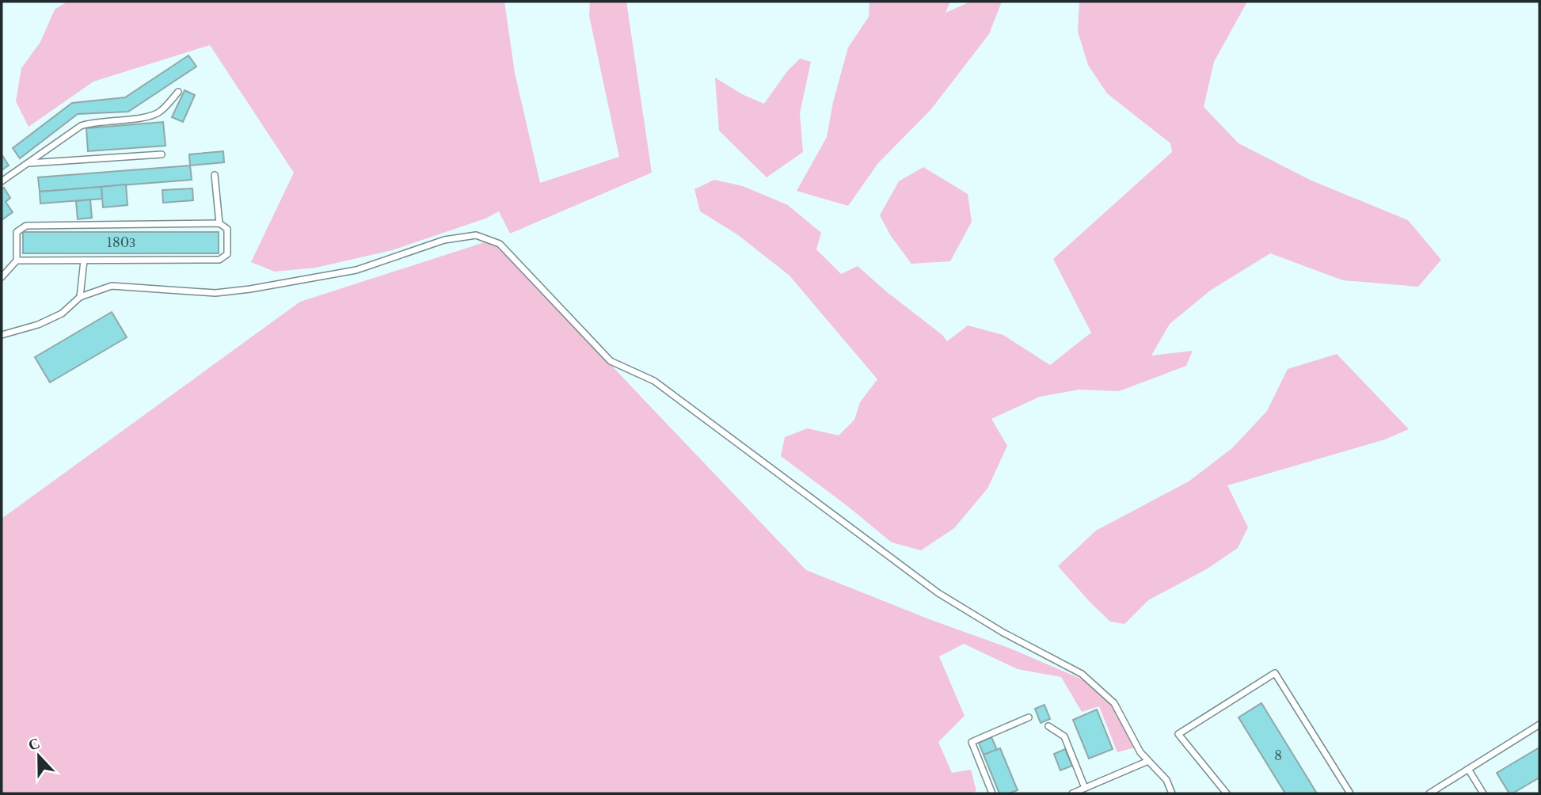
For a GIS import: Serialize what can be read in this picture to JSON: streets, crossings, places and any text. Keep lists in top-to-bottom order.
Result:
{
  "house_numbers": ["180З", "8"],
  "north": "top"
}
